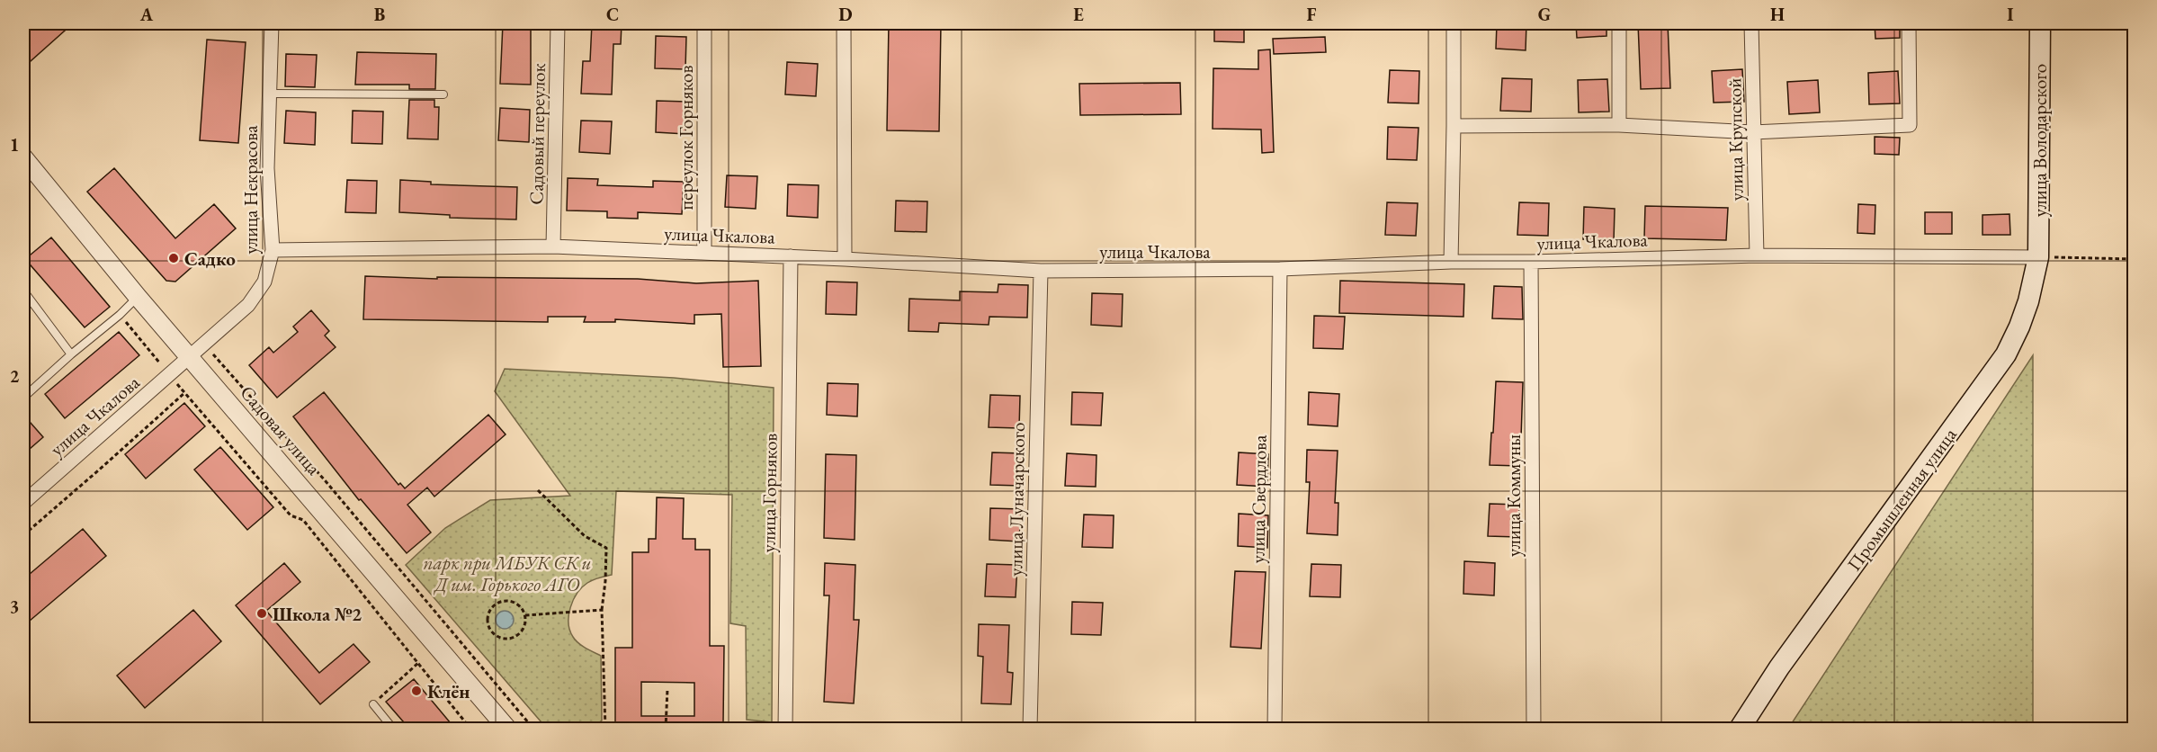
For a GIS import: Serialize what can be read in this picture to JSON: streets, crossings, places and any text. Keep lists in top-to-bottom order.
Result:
{
  "streets": {
    "main road": ["улица Володарского", "Промышленная улица"],
    "street": [
      "Садовый переулок",
      "переулок Горняков",
      "улица Крупской",
      "улица Некрасова",
      "улица Чкалова",
      "Садовая улица",
      "улица Горняков",
      "улица Коммуны",
      "улица Луначарского",
      "улица Свердлова"
    ]
  },
  "crossings": [
    ["Садовый переулок", "улица Чкалова"],
    ["переулок Горняков", "улица Чкалова"],
    ["улица Крупской", "улица Чкалова"],
    ["улица Володарского", "улица Чкалова"],
    ["улица Володарского", "Промышленная улица"],
    ["улица Некрасова", "улица Чкалова"],
    ["улица Некрасова", "Садовая улица"],
    ["улица Чкалова", "Садовая улица"],
    ["улица Чкалова", "улица Горняков"],
    ["улица Чкалова", "улица Коммуны"],
    ["улица Чкалова", "улица Луначарского"],
    ["улица Чкалова", "улица Свердлова"],
    ["улица Чкалова", "Промышленная улица"]
  ],
  "parks": ["парк при МБУК СК и Д им. Горького АГО"],
  "places": ["Садко", "Школа №2", "Клён"],
  "grid": {
    "columns": [
      "A",
      "B",
      "C",
      "D",
      "E",
      "F",
      "G",
      "H",
      "I"
    ],
    "rows": ["1", "2", "3"]
  }
}
